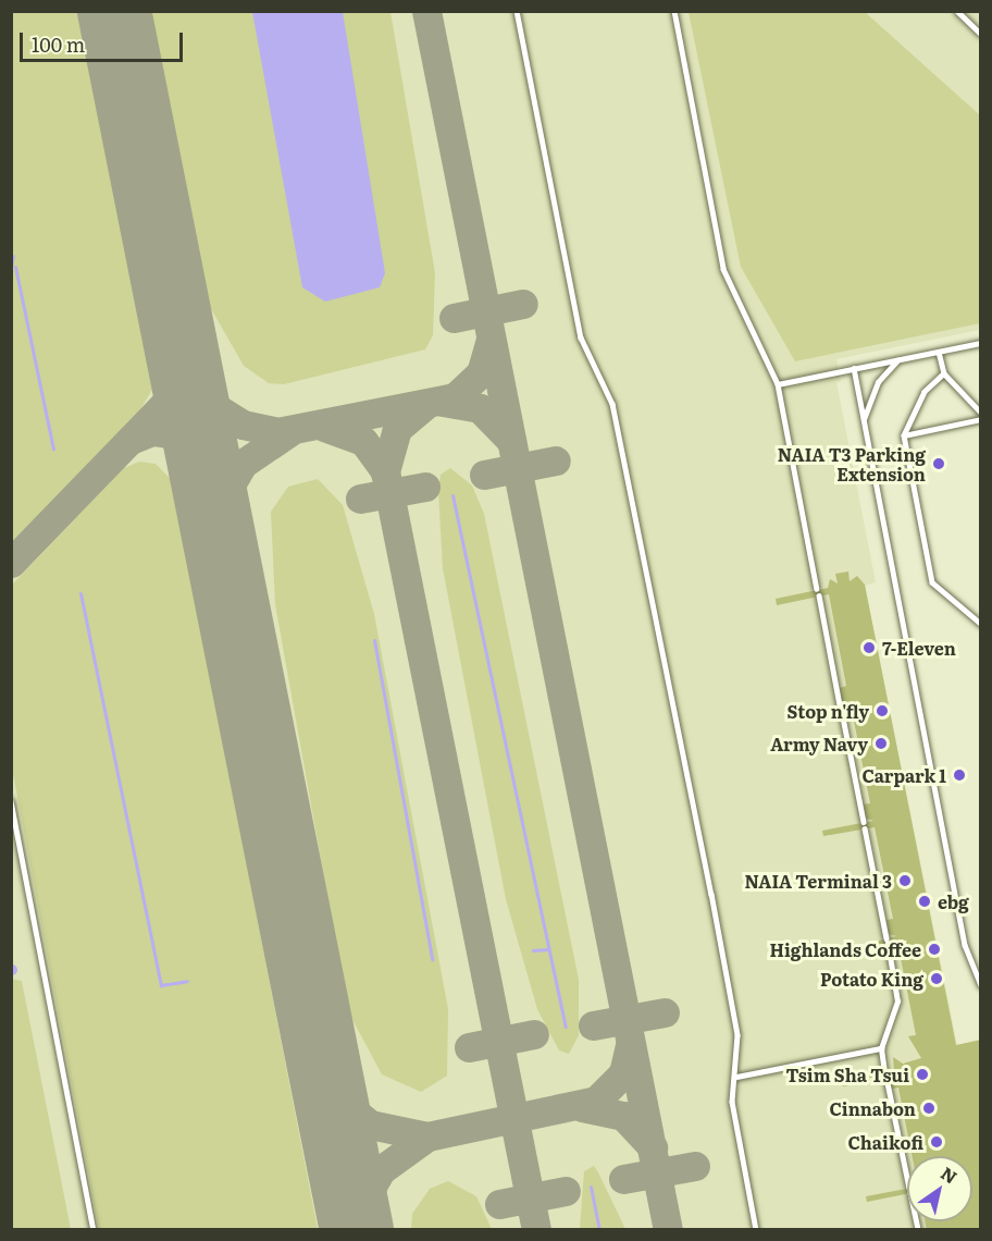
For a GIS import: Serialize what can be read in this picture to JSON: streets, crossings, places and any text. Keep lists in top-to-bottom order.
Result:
{
  "places": [
    "NAIA T3 Parking Extension",
    "7-Eleven",
    "Stop n'fly",
    "Army Navy",
    "Carpark 1",
    "NAIA Terminal 3",
    "ebg",
    "Highlands Coffee",
    "Potato King",
    "Tsim Sha Tsui",
    "Cinnabon",
    "Chaikofi"
  ],
  "scale_bar": "100 m",
  "north": "top right"
}
